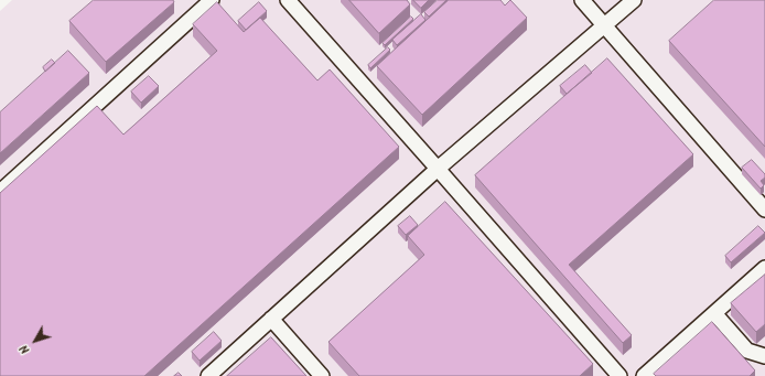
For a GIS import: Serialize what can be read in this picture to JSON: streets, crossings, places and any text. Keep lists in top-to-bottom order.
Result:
{
  "north": "bottom left"
}
